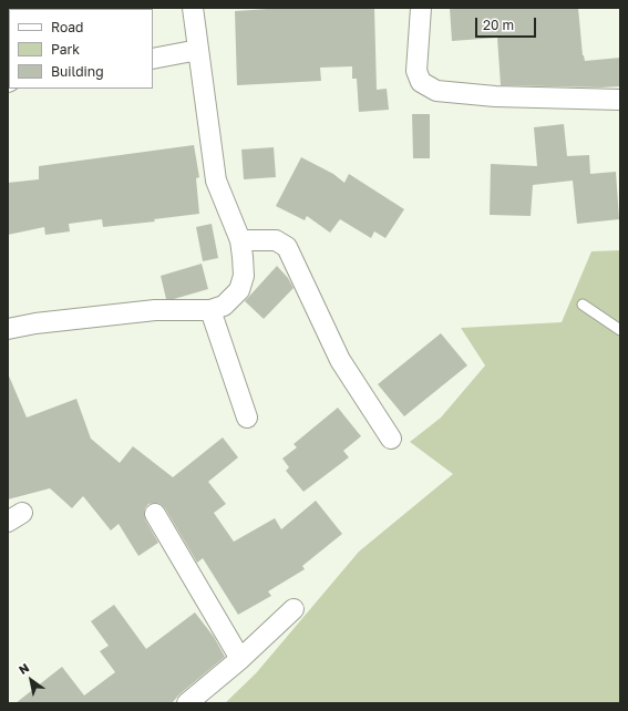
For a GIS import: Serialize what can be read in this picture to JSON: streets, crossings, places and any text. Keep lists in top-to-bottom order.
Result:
{
  "legend": ["Road", "Park", "Building"],
  "scale_bar": "20 m",
  "north": "top left"
}
